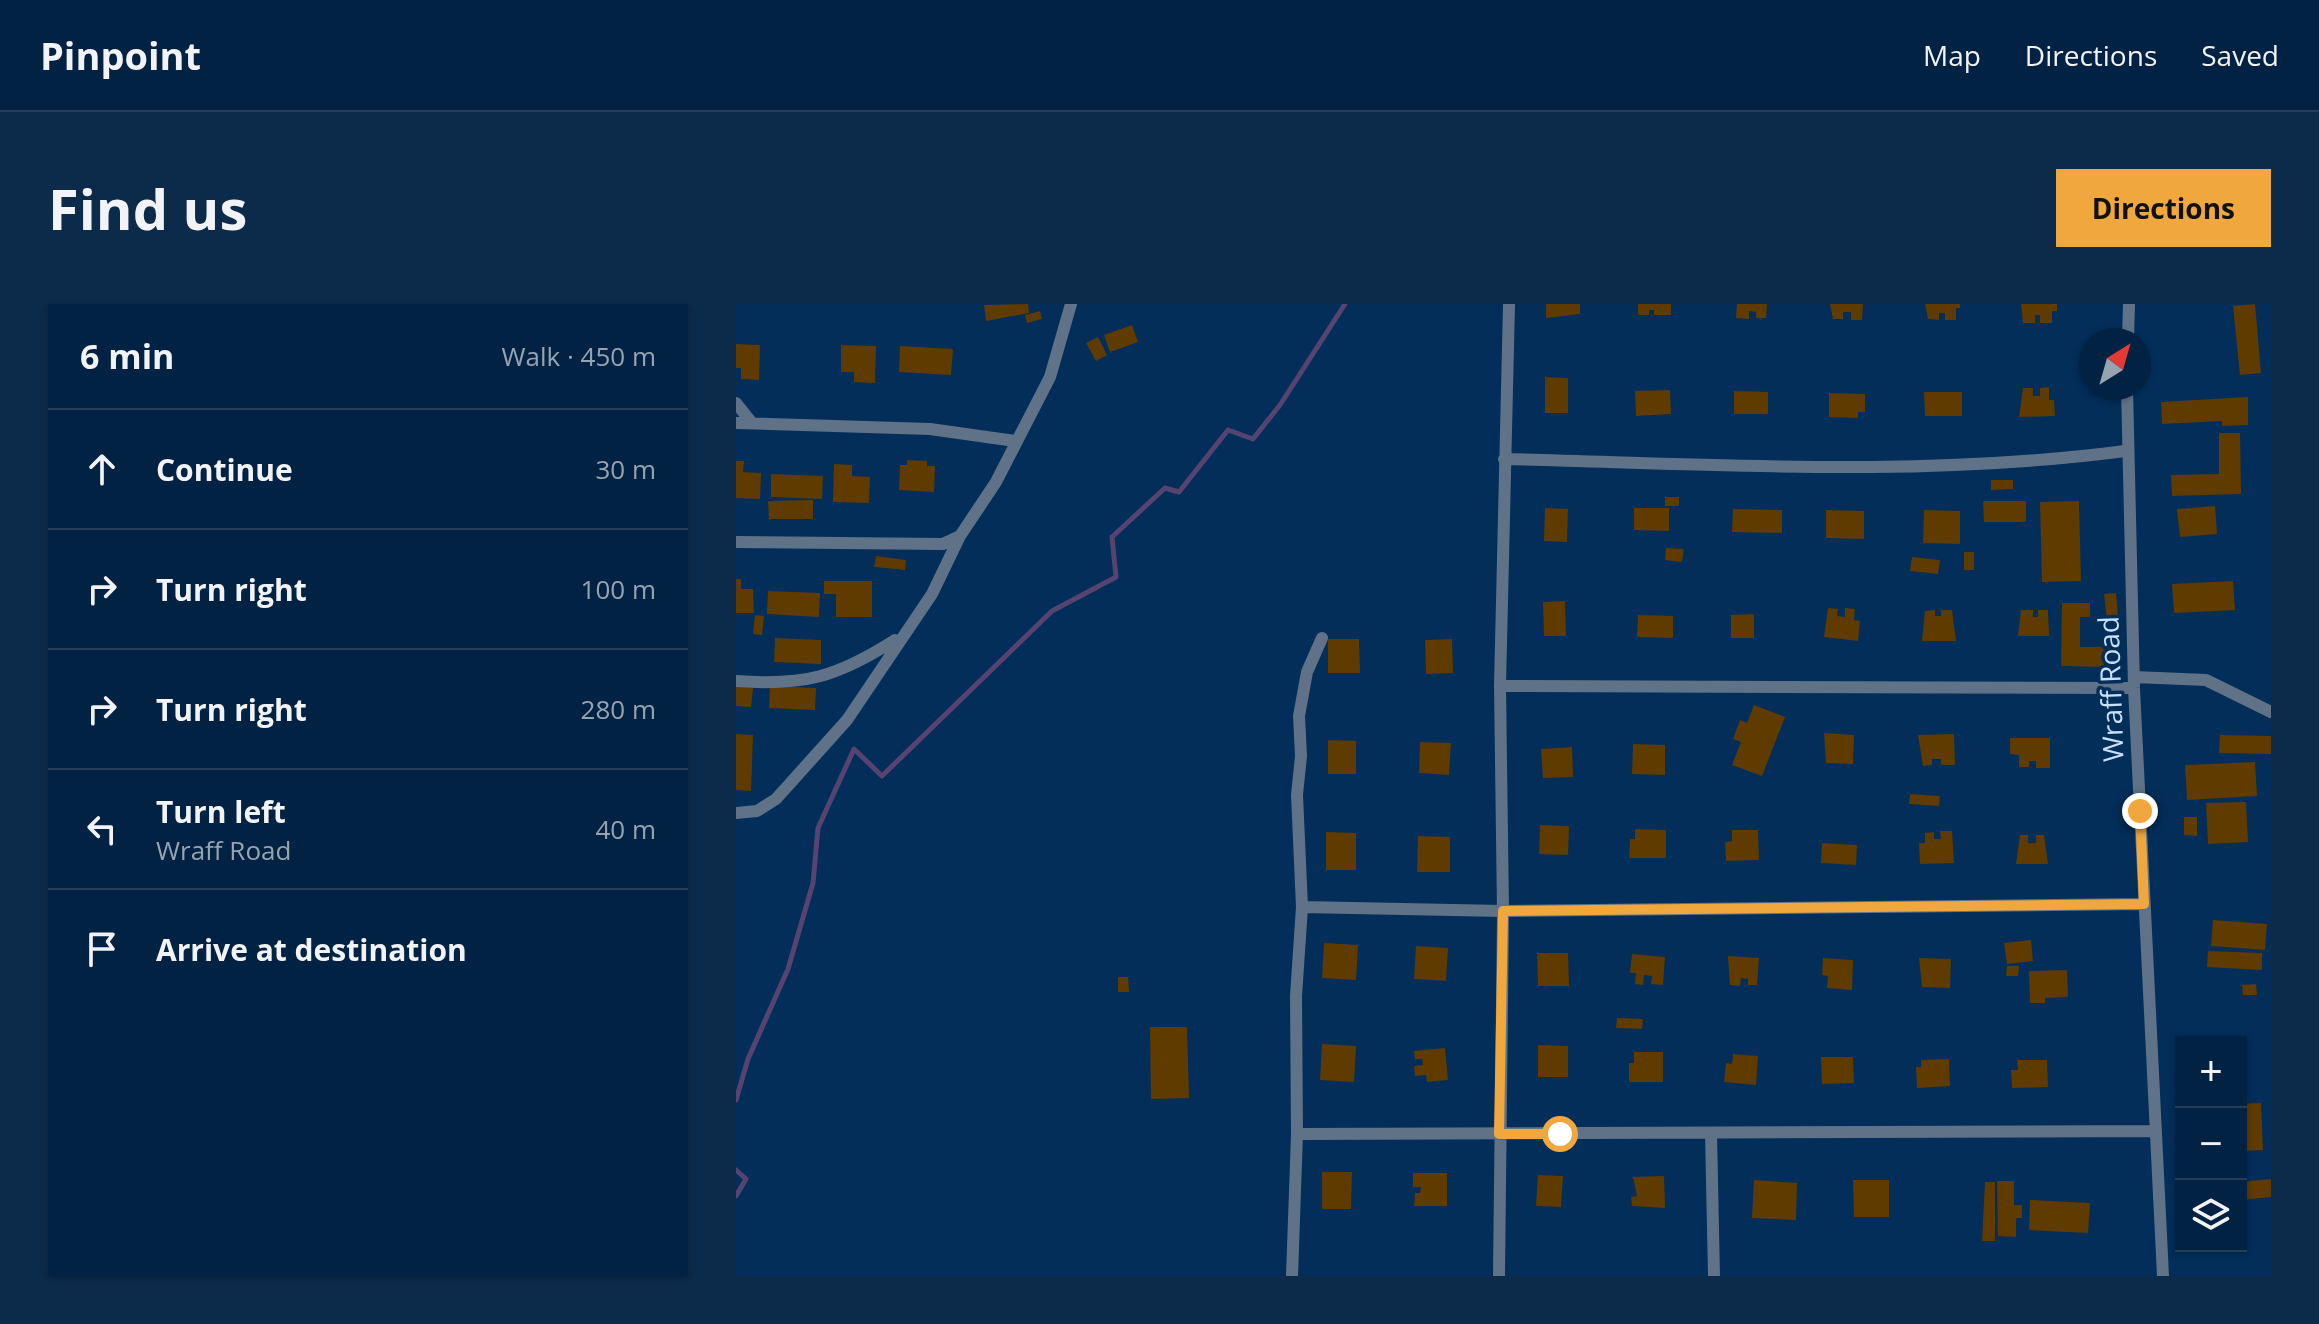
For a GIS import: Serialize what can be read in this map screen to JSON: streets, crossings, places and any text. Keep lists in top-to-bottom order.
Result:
{
  "streets": {
    "street": ["Wraff Road"]
  },
  "north": "top right",
  "page": {
    "header": "Pinpoint",
    "nav": ["Map", "Directions", "Saved"],
    "buttons": "Directions",
    "title": "Find us",
    "heading": ["6 min", "Walk · 450 m"],
    "list": [
      ["Continue", "30 m"],
      ["Turn right", "100 m"],
      ["Turn right", "280 m"],
      ["Turn left", "Wraff Road", "40 m"],
      "Arrive at destination"
    ],
    "map_buttons": ["+", "−"]
  }
}
